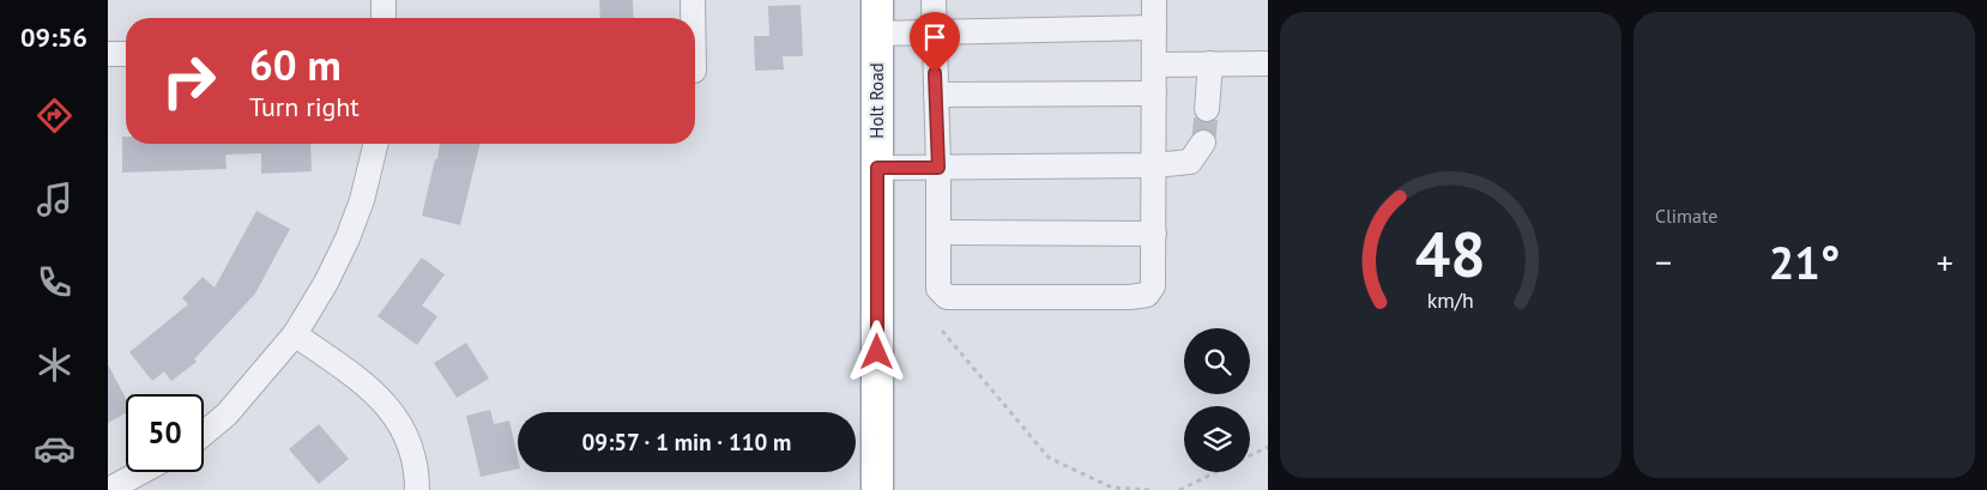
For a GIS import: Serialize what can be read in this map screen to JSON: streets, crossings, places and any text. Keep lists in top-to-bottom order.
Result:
{
  "streets": {
    "main road": ["Holt Road"]
  },
  "page": {
    "tabs": "09:56",
    "tile": "Climate",
    "turn": ["60 m", "Turn right"],
    "heat": ["−", "21°", "+"],
    "limit": "50",
    "trip": "09:57 · 1 min · 110 m",
    "gauge": ["48", "km/h"]
  }
}
